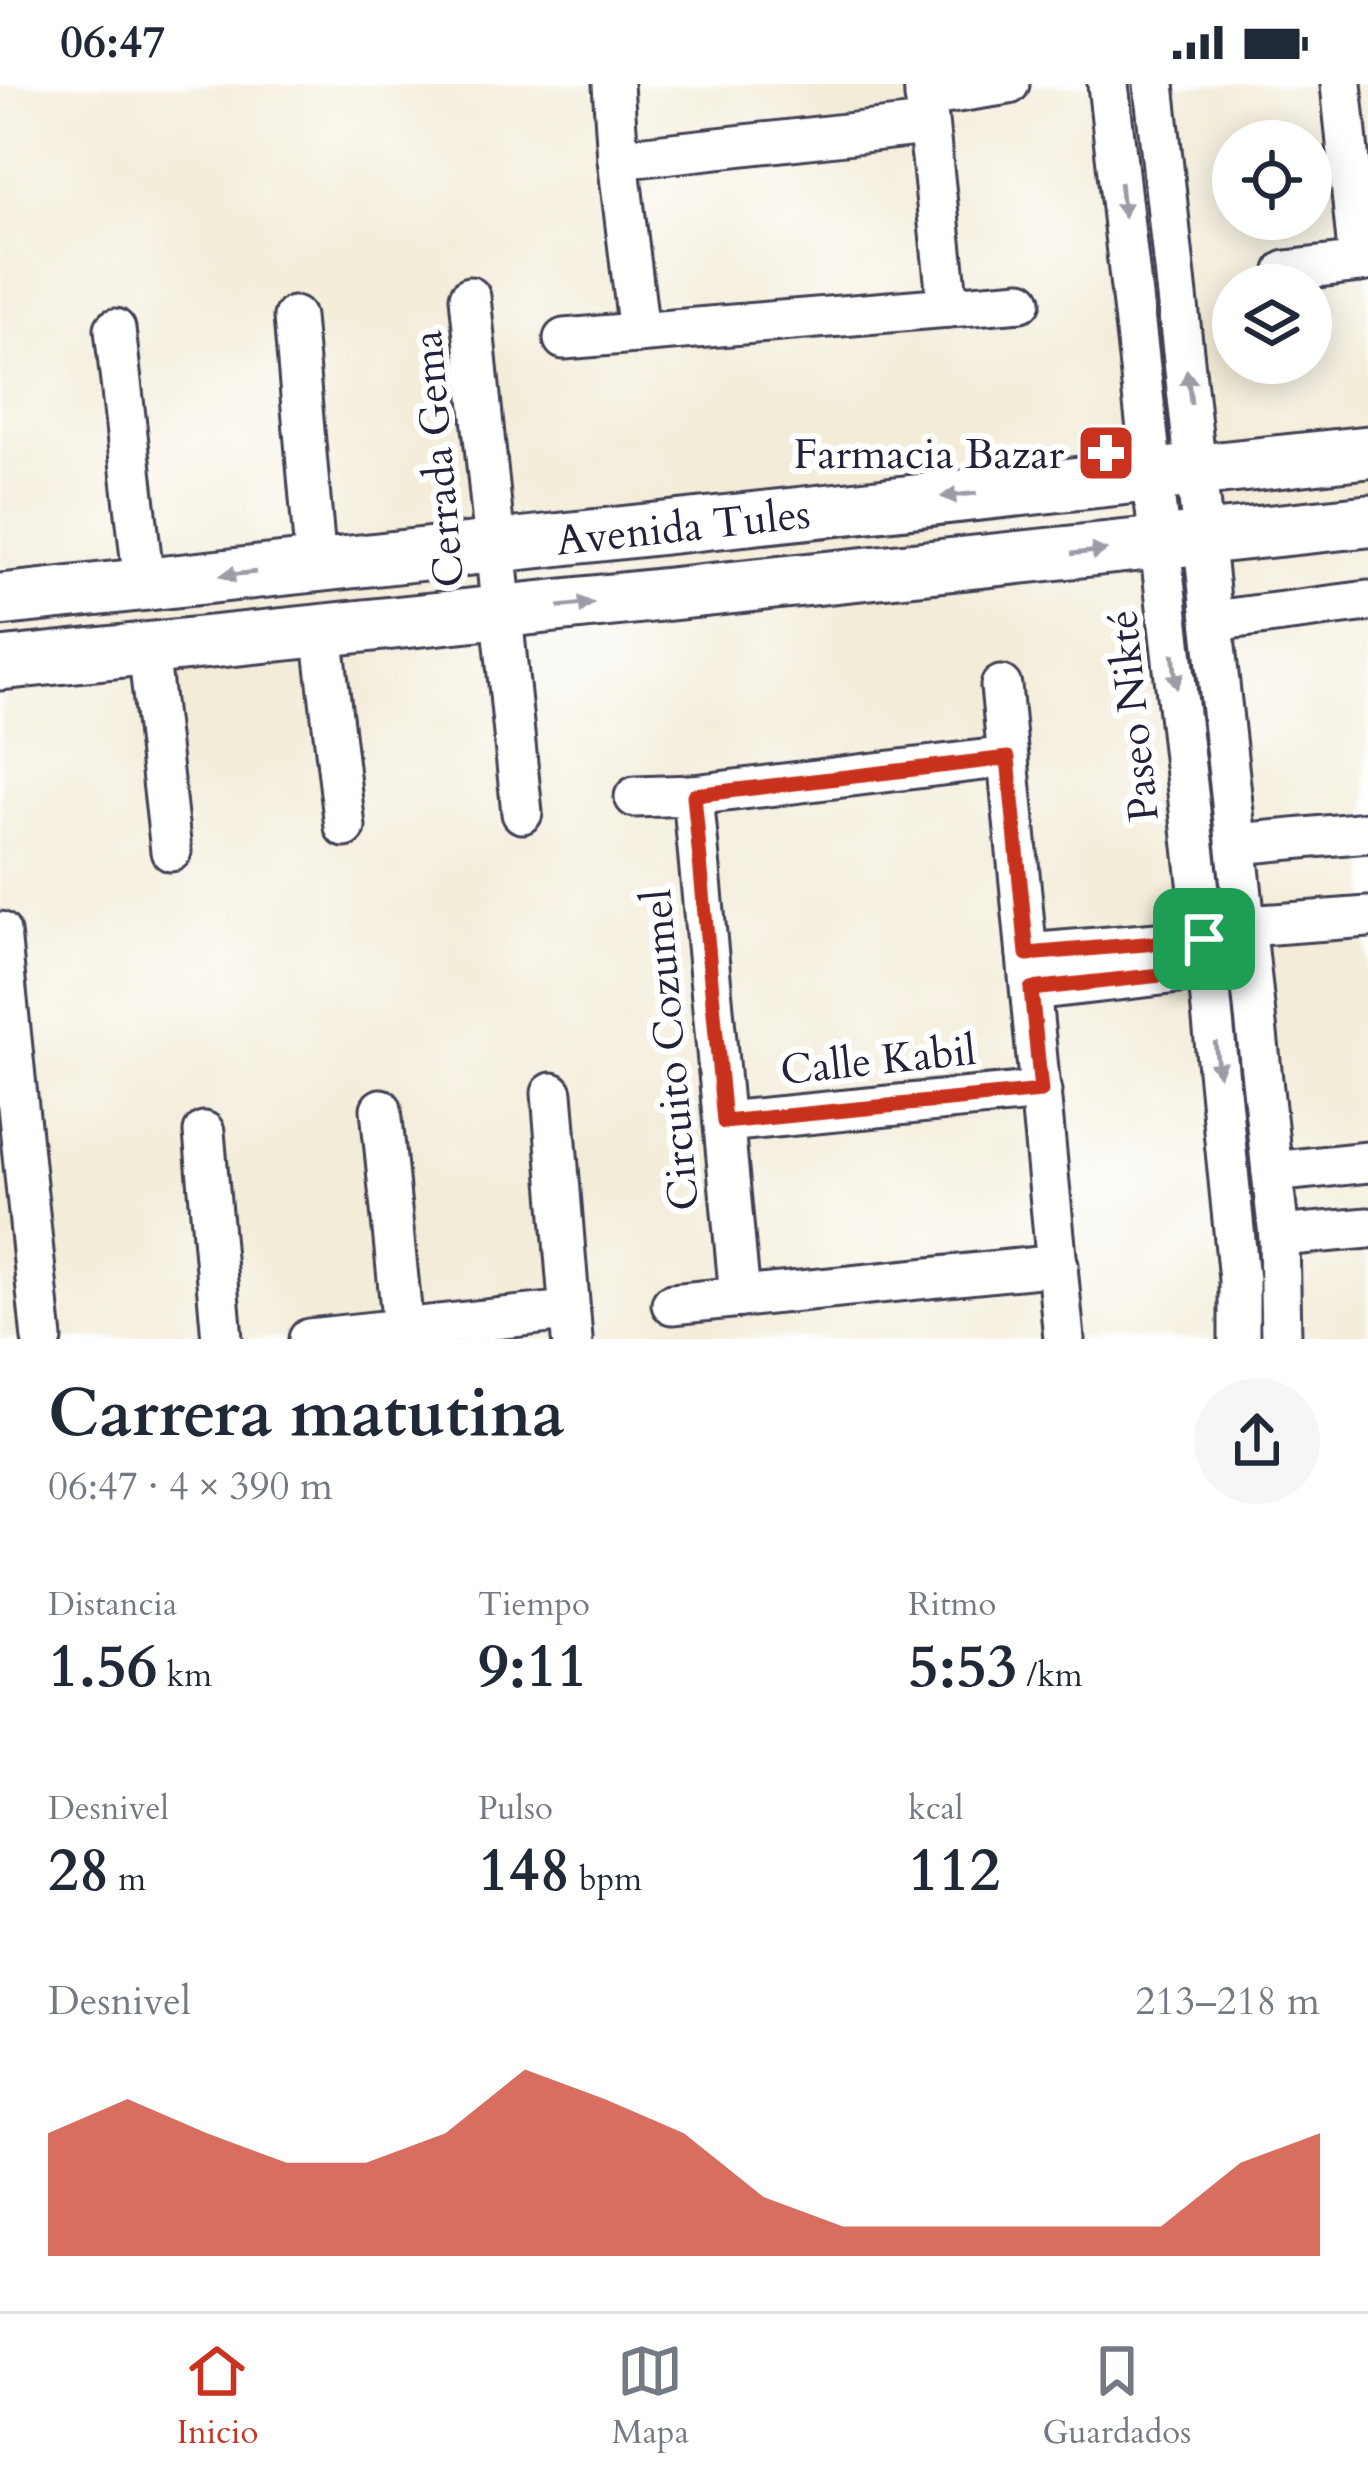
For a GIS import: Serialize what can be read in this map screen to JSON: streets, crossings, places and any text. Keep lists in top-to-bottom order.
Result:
{
  "streets": {
    "main road": ["Avenida Tules"],
    "street": [
      "Cerrada Gema",
      "Paseo Nikté",
      "Circuito Cozumel",
      "Calle Kabil"
    ]
  },
  "crossings": [
    ["Cerrada Gema", "Avenida Tules"],
    ["Avenida Tules", "Paseo Nikté"],
    ["Circuito Cozumel", "Calle Kabil"]
  ],
  "places": {
    "pharmacy": ["Farmacia Bazar"]
  },
  "page": {
    "status": "06:47",
    "heading": ["Carrera matutina", "06:47 · 4 × 390 m"],
    "stats": [
      ["Distancia", "1.56 km"],
      ["Tiempo", "9:11"],
      ["Ritmo", "5:53 /km"],
      ["Desnivel", "28 m"],
      ["Pulso", "148 bpm"],
      ["kcal", "112"]
    ],
    "chart": ["Desnivel", "213–218 m"],
    "tabs": ["Inicio", "Mapa", "Guardados"]
  }
}
